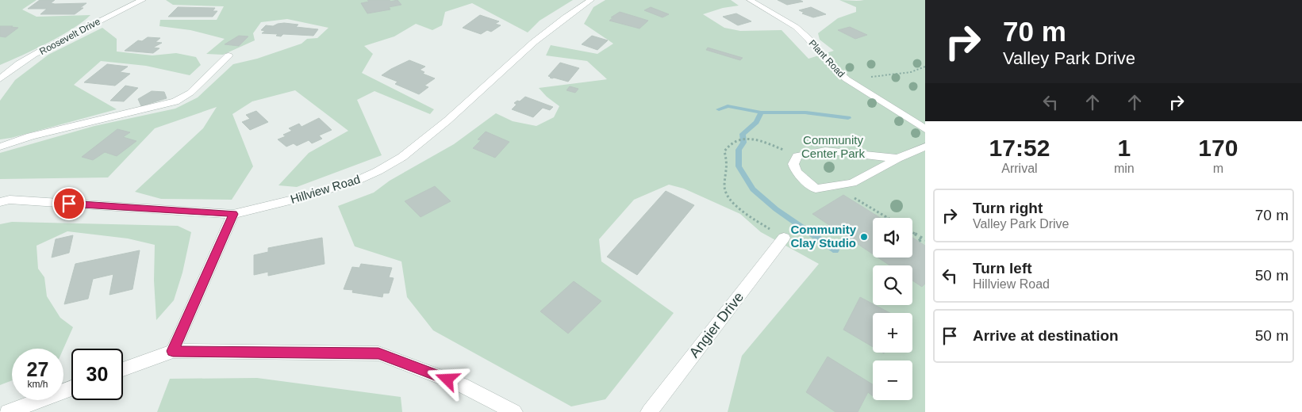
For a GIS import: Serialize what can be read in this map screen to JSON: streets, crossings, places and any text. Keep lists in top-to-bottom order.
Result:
{
  "streets": {
    "street": [
      "Roosevelt Drive",
      "Plant Road",
      "Hillview Road",
      "Angier Drive"
    ]
  },
  "parks": ["Community Center Park"],
  "places": ["Community Clay Studio"],
  "page": {
    "turn": ["70 m", "Valley Park Drive"],
    "eta": [
      "17:52",
      "Arrival",
      "1",
      "min",
      "170",
      "m"
    ],
    "list": [
      {
        "name": "Turn right",
        "note": "Valley Park Drive",
        "value": "70 m"
      },
      {
        "name": "Turn left",
        "note": "Hillview Road",
        "value": "50 m"
      },
      {
        "name": "Arrive at destination",
        "value": "50 m"
      }
    ],
    "map_buttons": ["+", "−"],
    "speed": "27 km/h",
    "limit": "30"
  }
}
